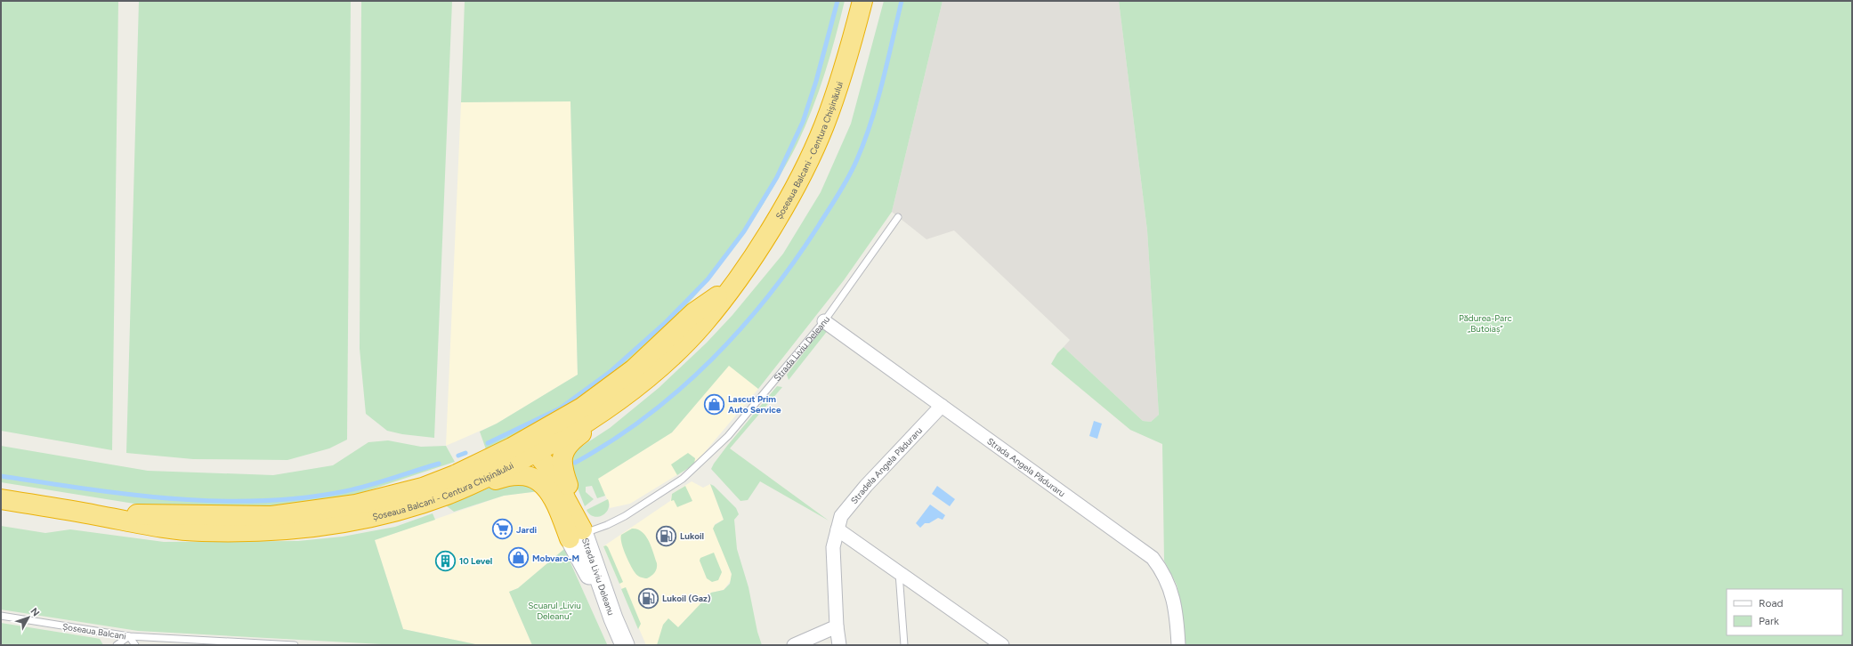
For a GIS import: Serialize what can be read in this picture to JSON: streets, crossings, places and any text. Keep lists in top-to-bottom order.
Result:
{
  "streets": {
    "highway": ["Șoseaua Balcani - Centura Chișinăului"],
    "main road": ["Strada Liviu Deleanu"],
    "street": ["Stradela Angela Păduraru", "Strada Angela Păduraru"],
    "lane": ["Șoseaua Balcani"]
  },
  "crossings": [
    ["Strada Liviu Deleanu", "Strada Angela Păduraru"],
    ["Stradela Angela Păduraru", "Strada Angela Păduraru"]
  ],
  "parks": ["Pădurea-Parc „Butoiaș”", "Scuarul „Liviu Deleanu”"],
  "places": {
    "shop": ["Lascut Prim Auto Service", "Mobvaro-M"],
    "supermarket": ["Jardi"],
    "fuel station": ["Lukoil", "Lukoil (Gaz)"],
    "building": ["10 Level"]
  },
  "legend": ["Road", "Park"],
  "north": "top right"
}
